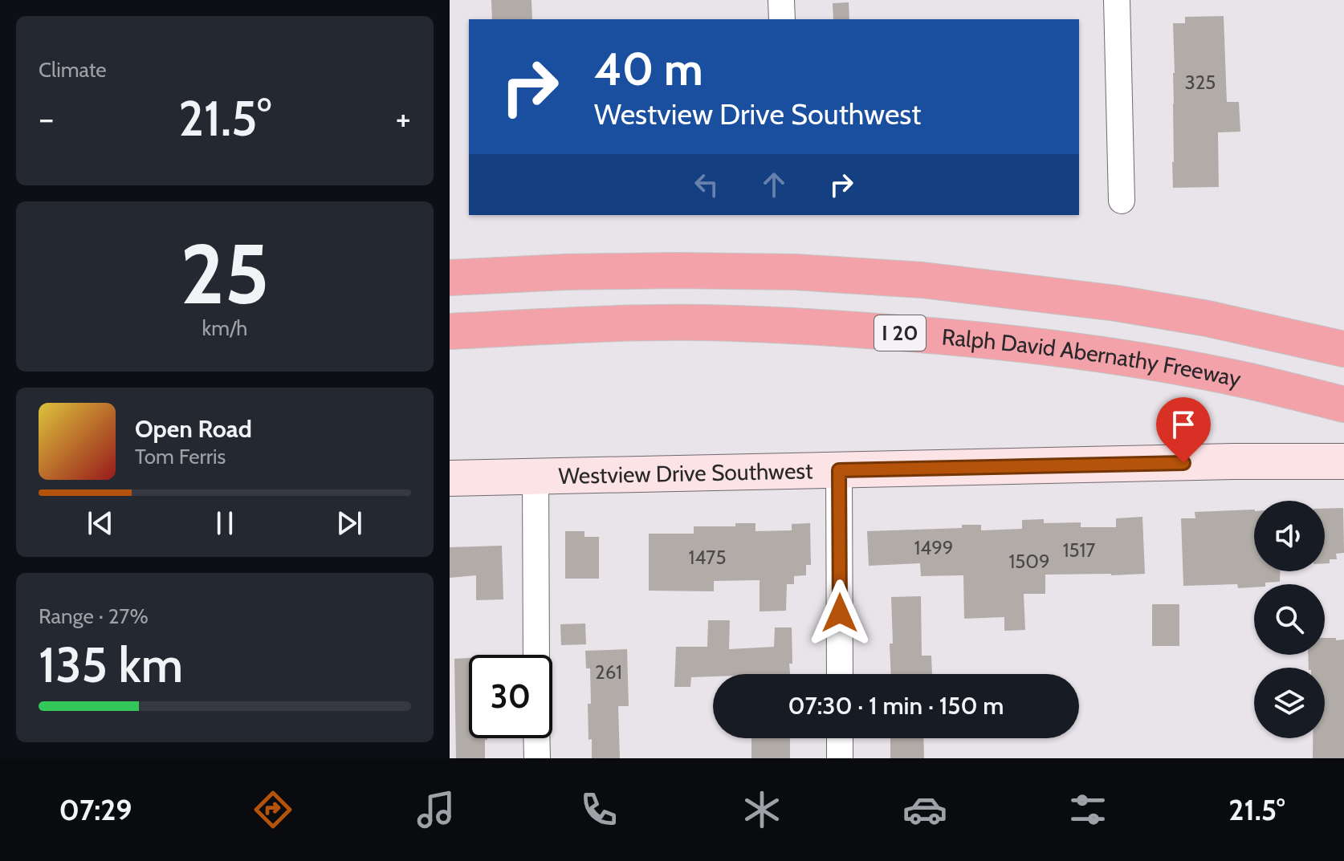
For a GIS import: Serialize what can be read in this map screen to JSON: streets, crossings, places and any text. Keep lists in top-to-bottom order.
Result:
{
  "streets": {
    "highway": ["I 20", "Ralph David Abernathy Freeway"],
    "street": ["Westview Drive Southwest"]
  },
  "house_numbers": [
    "325",
    "1499",
    "1517",
    "1475",
    "1509",
    "261"
  ],
  "page": {
    "tile": [
      "Climate",
      ["25", "km/h"],
      ["Range · 27%", "135 km"]
    ],
    "turn": ["40 m", "Westview Drive Southwest"],
    "heat": ["−", "21.5°", "+"],
    "song": ["Open Road", "Tom Ferris"],
    "limit": "30",
    "trip": "07:30 · 1 min · 150 m",
    "tabs": ["07:29", "21.5°"]
  }
}
